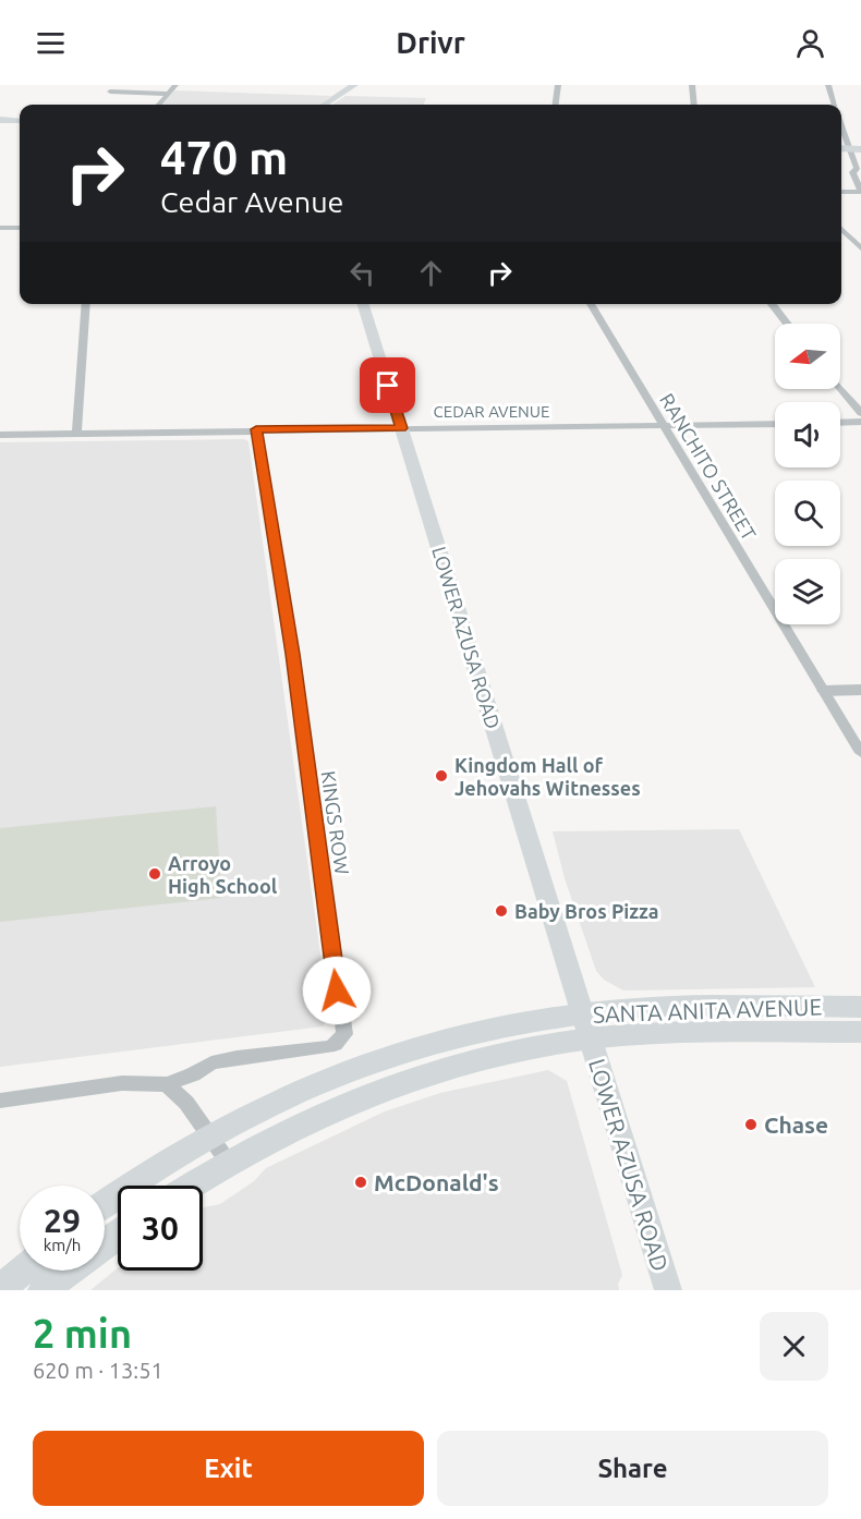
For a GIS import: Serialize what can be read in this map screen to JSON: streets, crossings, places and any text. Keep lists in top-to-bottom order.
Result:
{
  "streets": {
    "main road": ["LOWER AZUSA ROAD", "SANTA ANITA AVENUE"],
    "street": ["CEDAR AVENUE", "RANCHITO STREET", "KINGS ROW"]
  },
  "crossings": [
    ["CEDAR AVENUE", "RANCHITO STREET"],
    ["CEDAR AVENUE", "LOWER AZUSA ROAD"],
    ["CEDAR AVENUE", "KINGS ROW"],
    ["LOWER AZUSA ROAD", "SANTA ANITA AVENUE"]
  ],
  "places": [
    "Kingdom Hall of Jehovahs Witnesses",
    "Arroyo High School",
    "Baby Bros Pizza",
    "Chase",
    "McDonald's"
  ],
  "north": "left",
  "page": {
    "header": "Drivr",
    "turn": ["470 m", "Cedar Avenue"],
    "speed": "29 km/h",
    "limit": "30",
    "heading": ["2 min", "620 m · 13:51"],
    "buttons": ["Exit", "Share"]
  }
}
